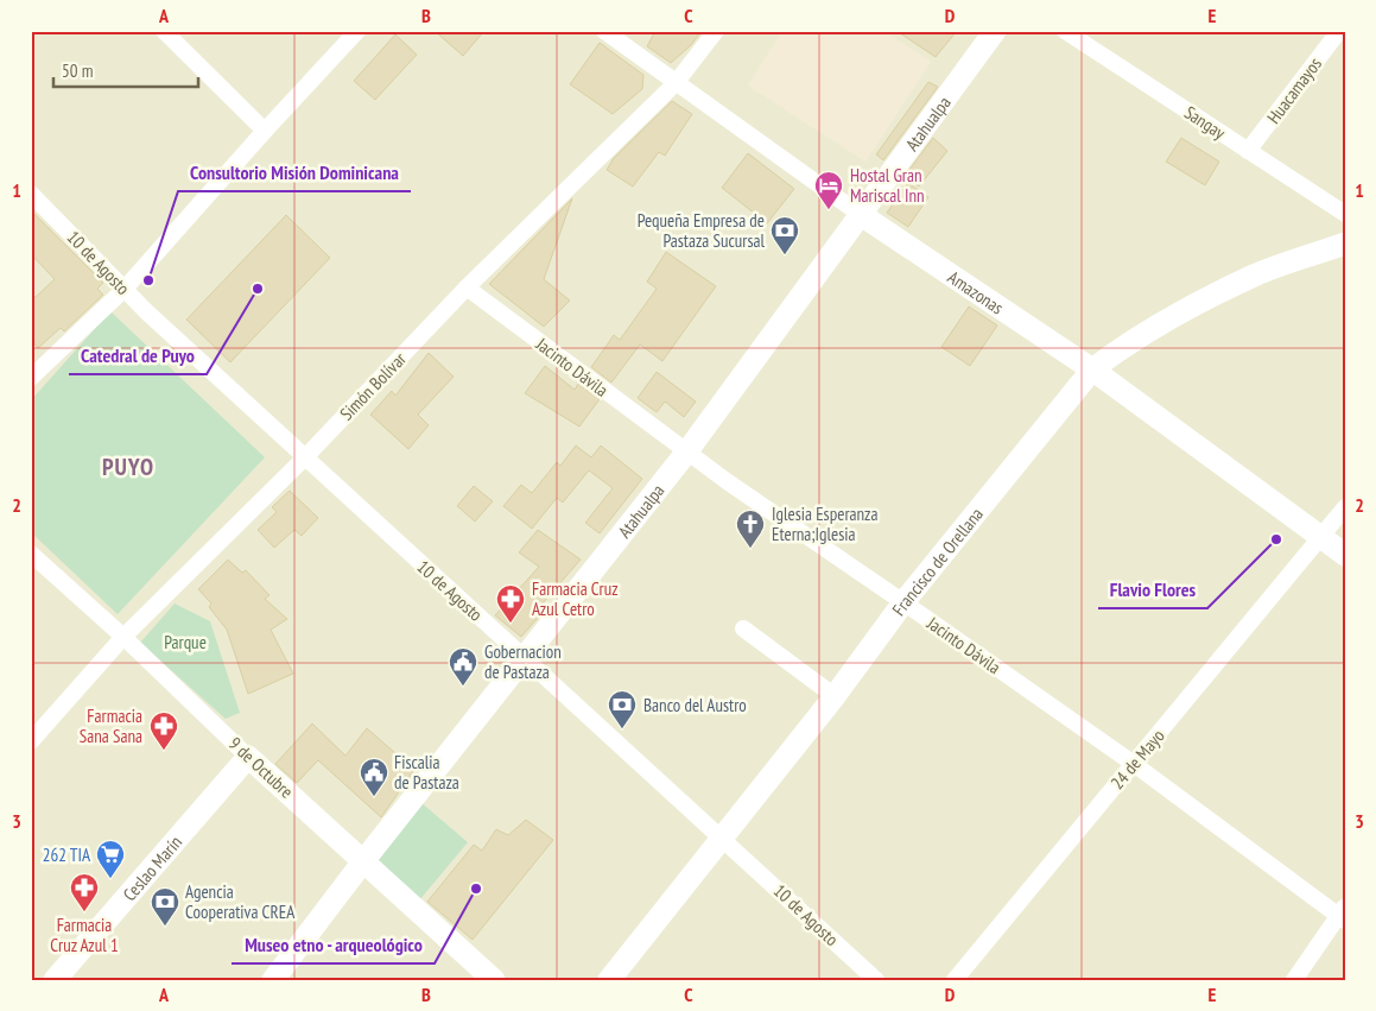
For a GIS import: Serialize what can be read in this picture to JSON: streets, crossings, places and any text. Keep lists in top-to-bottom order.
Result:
{
  "streets": {
    "street": [
      "Huacamayos",
      "Sangay",
      "Atahualpa",
      "10 de Agosto",
      "Amazonas",
      "Jacinto Dávila",
      "Simón Bolívar",
      "Francisco de Orellana",
      "24 de Mayo",
      "9 de Octubre",
      "Ceslao Marín"
    ]
  },
  "crossings": [
    ["Huacamayos", "Sangay"],
    ["Atahualpa", "10 de Agosto"],
    ["Atahualpa", "Amazonas"],
    ["Atahualpa", "Jacinto Dávila"],
    ["Atahualpa", "9 de Octubre"],
    ["10 de Agosto", "Simón Bolívar"],
    ["10 de Agosto", "Francisco de Orellana"],
    ["Amazonas", "Simón Bolívar"],
    ["Amazonas", "Francisco de Orellana"],
    ["Amazonas", "24 de Mayo"],
    ["Jacinto Dávila", "Simón Bolívar"],
    ["Jacinto Dávila", "Francisco de Orellana"],
    ["Jacinto Dávila", "24 de Mayo"],
    ["Simón Bolívar", "9 de Octubre"],
    ["9 de Octubre", "Ceslao Marín"]
  ],
  "districts": ["PUYO"],
  "parks": ["Parque"],
  "places": {
    "hotel": ["Hostal Gran Mariscal Inn"],
    "bank": ["Pequeña Empresa de Pastaza Sucursal", "Banco del Austro", "Agencia Cooperativa CREA"],
    "other": [
      "Consultorio Misión Dominicana",
      "Catedral de Puyo",
      "Flavio Flores",
      "Museo etno - arqueológico"
    ],
    "church": ["Iglesia Esperanza Eterna;Iglesia"],
    "pharmacy": ["Farmacia Cruz Azul Cetro", "Farmacia Sana Sana", "Farmacia Cruz Azul 1"],
    "public building": ["Gobernacion de Pastaza", "Fiscalia de Pastaza"],
    "supermarket": ["262 TIA"]
  },
  "scale_bar": "50 m",
  "grid": {
    "columns": [
      "A",
      "B",
      "C",
      "D",
      "E"
    ],
    "rows": ["1", "2", "3"]
  }
}
